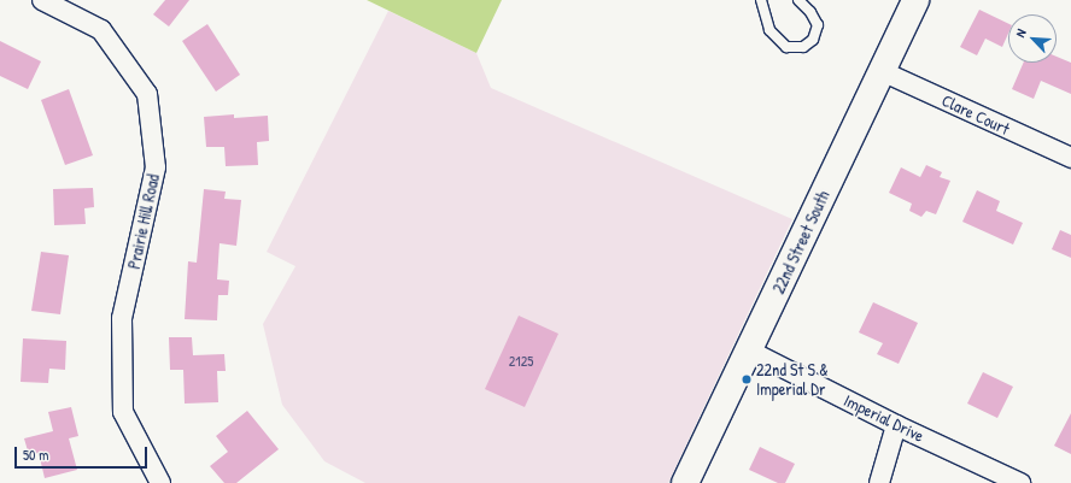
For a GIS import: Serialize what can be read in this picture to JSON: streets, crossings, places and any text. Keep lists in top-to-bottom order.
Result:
{
  "streets": {
    "street": [
      "Clare Court",
      "Prairie Hill Road",
      "22nd Street South",
      "Imperial Drive"
    ]
  },
  "crossings": [
    ["Clare Court", "22nd Street South"],
    ["22nd Street South", "Imperial Drive"]
  ],
  "places": ["22nd St S & Imperial Dr"],
  "house_numbers": ["2125"],
  "scale_bar": "50 m",
  "north": "top left"
}
